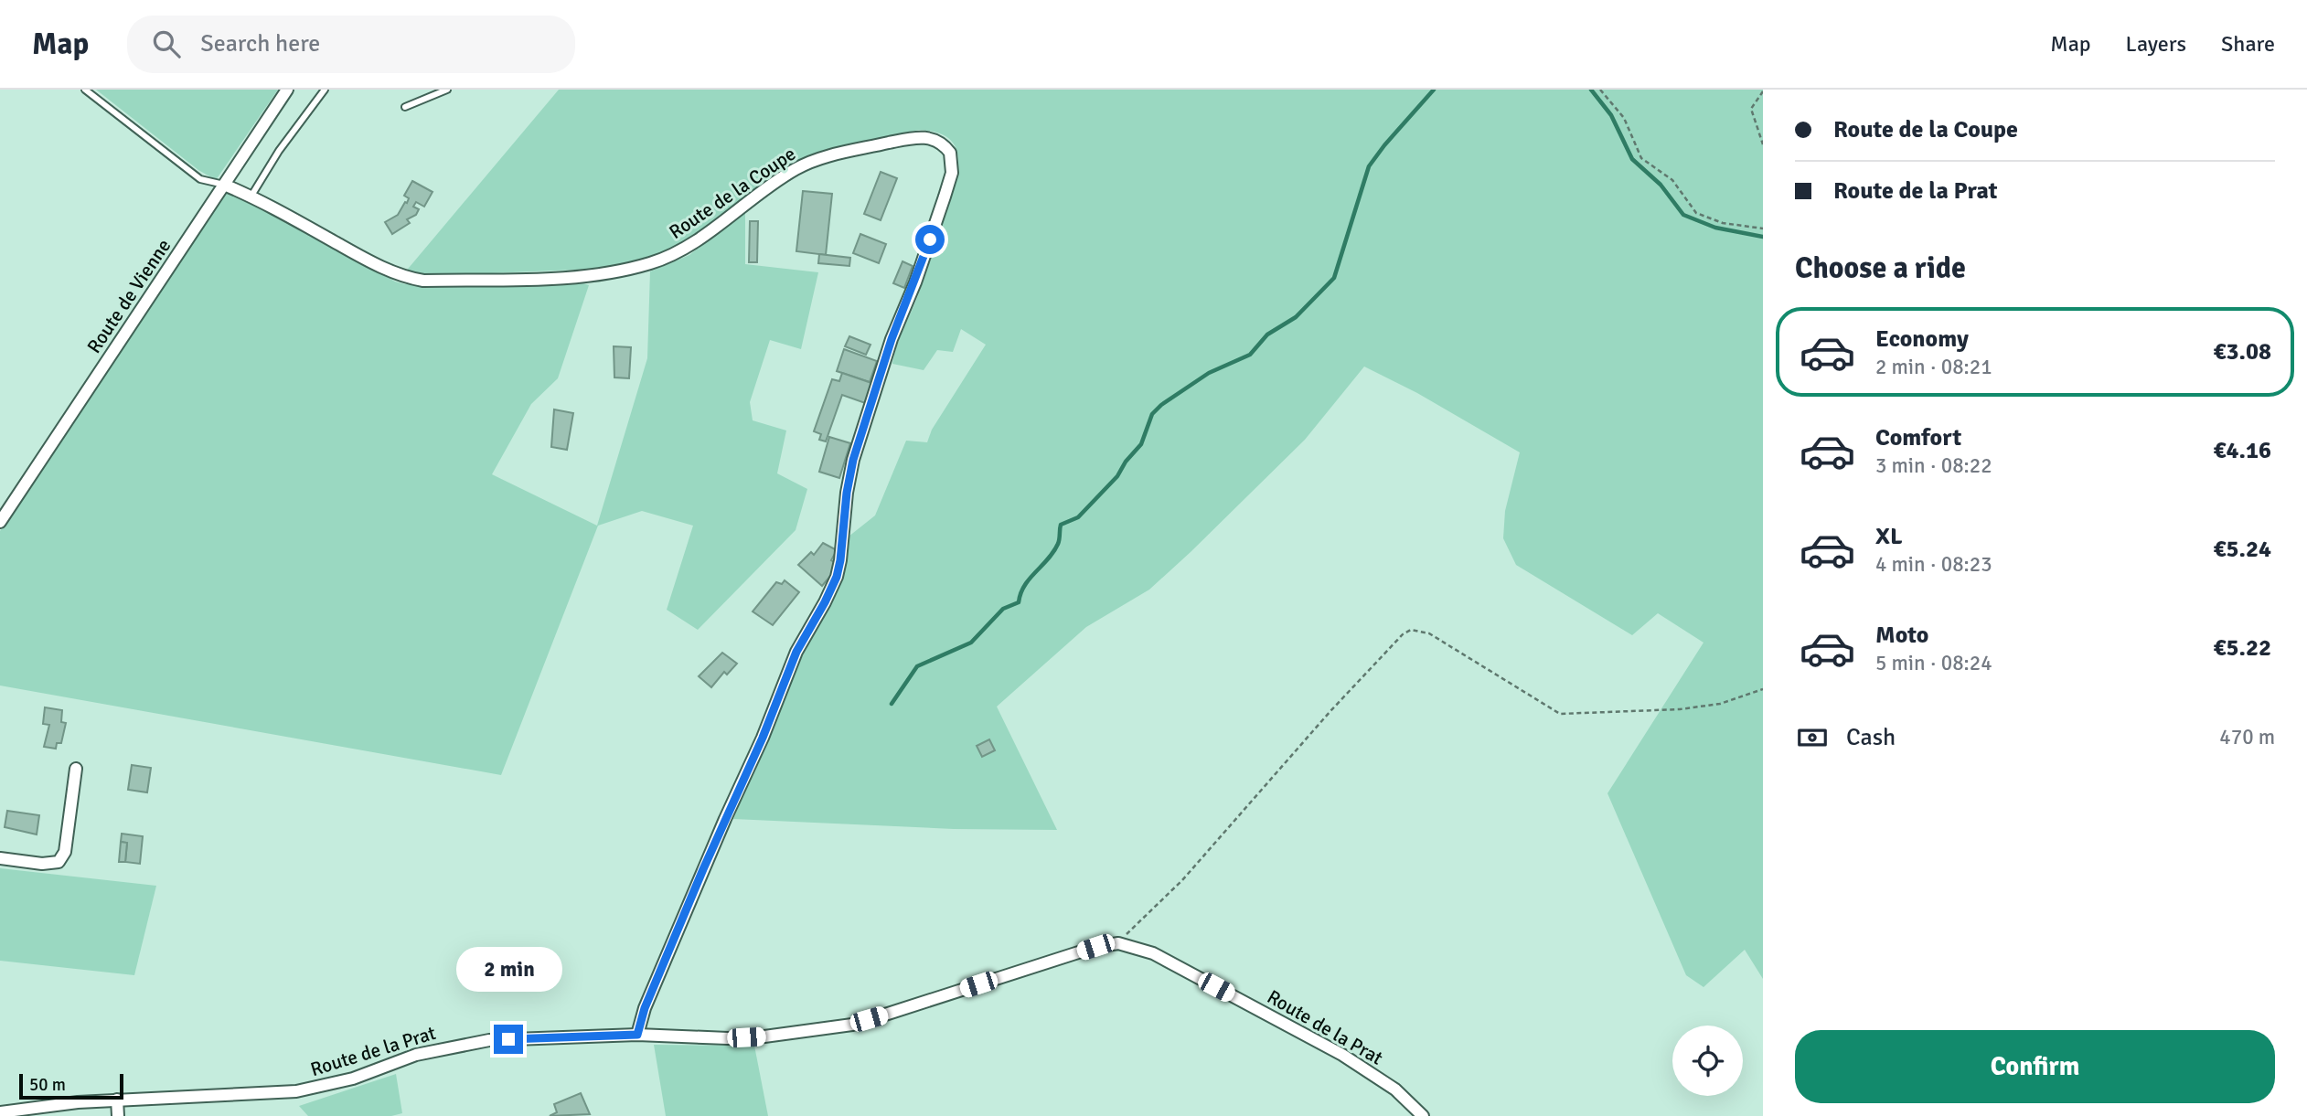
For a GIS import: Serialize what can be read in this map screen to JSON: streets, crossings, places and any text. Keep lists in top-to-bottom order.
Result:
{
  "streets": {
    "street": ["Route de la Coupe", "Route de Vienne", "Route de la Prat"]
  },
  "crossings": [
    ["Route de la Coupe", "Route de Vienne"],
    ["Route de la Coupe", "Route de la Prat"]
  ],
  "scale_bar": "50 m",
  "page": {
    "header": "Map",
    "search": "Search here",
    "nav": ["Map", "Layers", "Share"],
    "banner": ["Route de la Coupe", "Route de la Prat"],
    "heading": "Choose a ride",
    "list": [
      {
        "name": "Economy",
        "note": "2 min · 08:21",
        "value": "€3.08"
      },
      {
        "name": "Comfort",
        "note": "3 min · 08:22",
        "value": "€4.16"
      },
      {
        "name": "XL",
        "note": "4 min · 08:23",
        "value": "€5.24"
      },
      {
        "name": "Moto",
        "note": "5 min · 08:24",
        "value": "€5.22"
      }
    ],
    "pay": ["Cash", "470 m"],
    "bubble": "2 min",
    "buttons": "Confirm",
    "scale": "50 m"
  }
}
